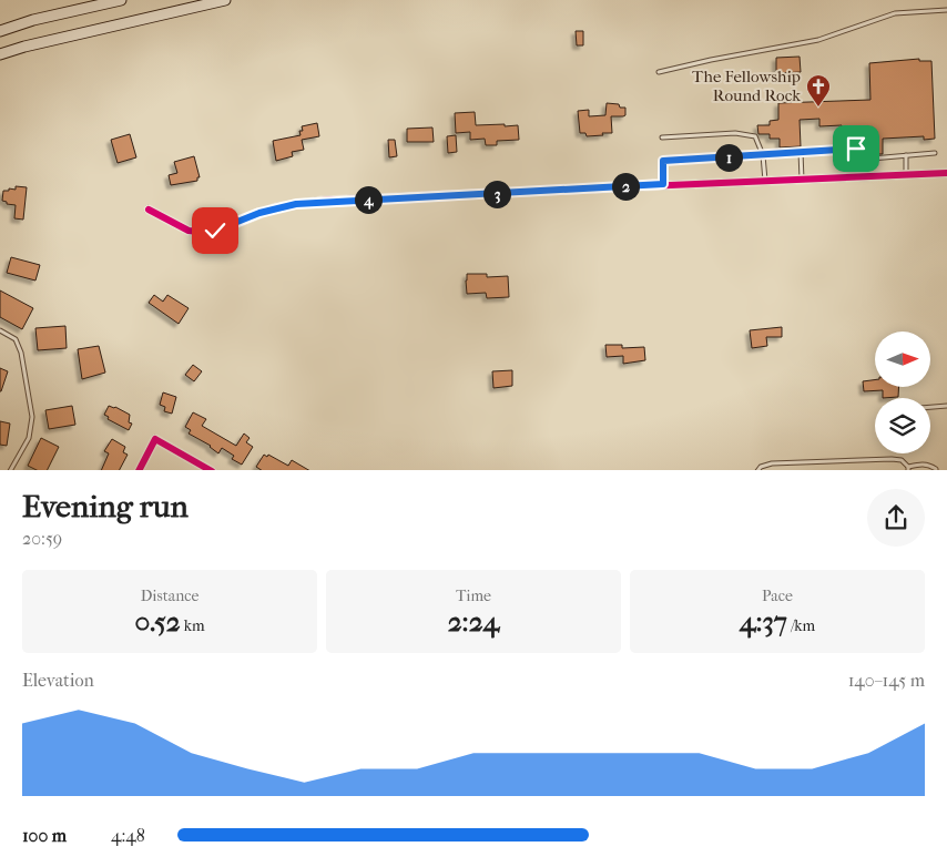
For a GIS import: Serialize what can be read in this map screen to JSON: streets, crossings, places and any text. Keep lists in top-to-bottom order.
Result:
{
  "places": {
    "church": ["The Fellowship Round Rock"]
  },
  "north": "right",
  "page": {
    "pins": [
      "1",
      "2",
      "3",
      "4"
    ],
    "heading": ["Evening run", "20:59"],
    "stats": [
      ["Distance", "0.52 km"],
      ["Time", "2:24"],
      ["Pace", "4:37 /km"]
    ],
    "chart": ["Elevation", "140–145 m"],
    "list": [
      {
        "name": "100 m",
        "note": "4:48"
      }
    ]
  }
}
